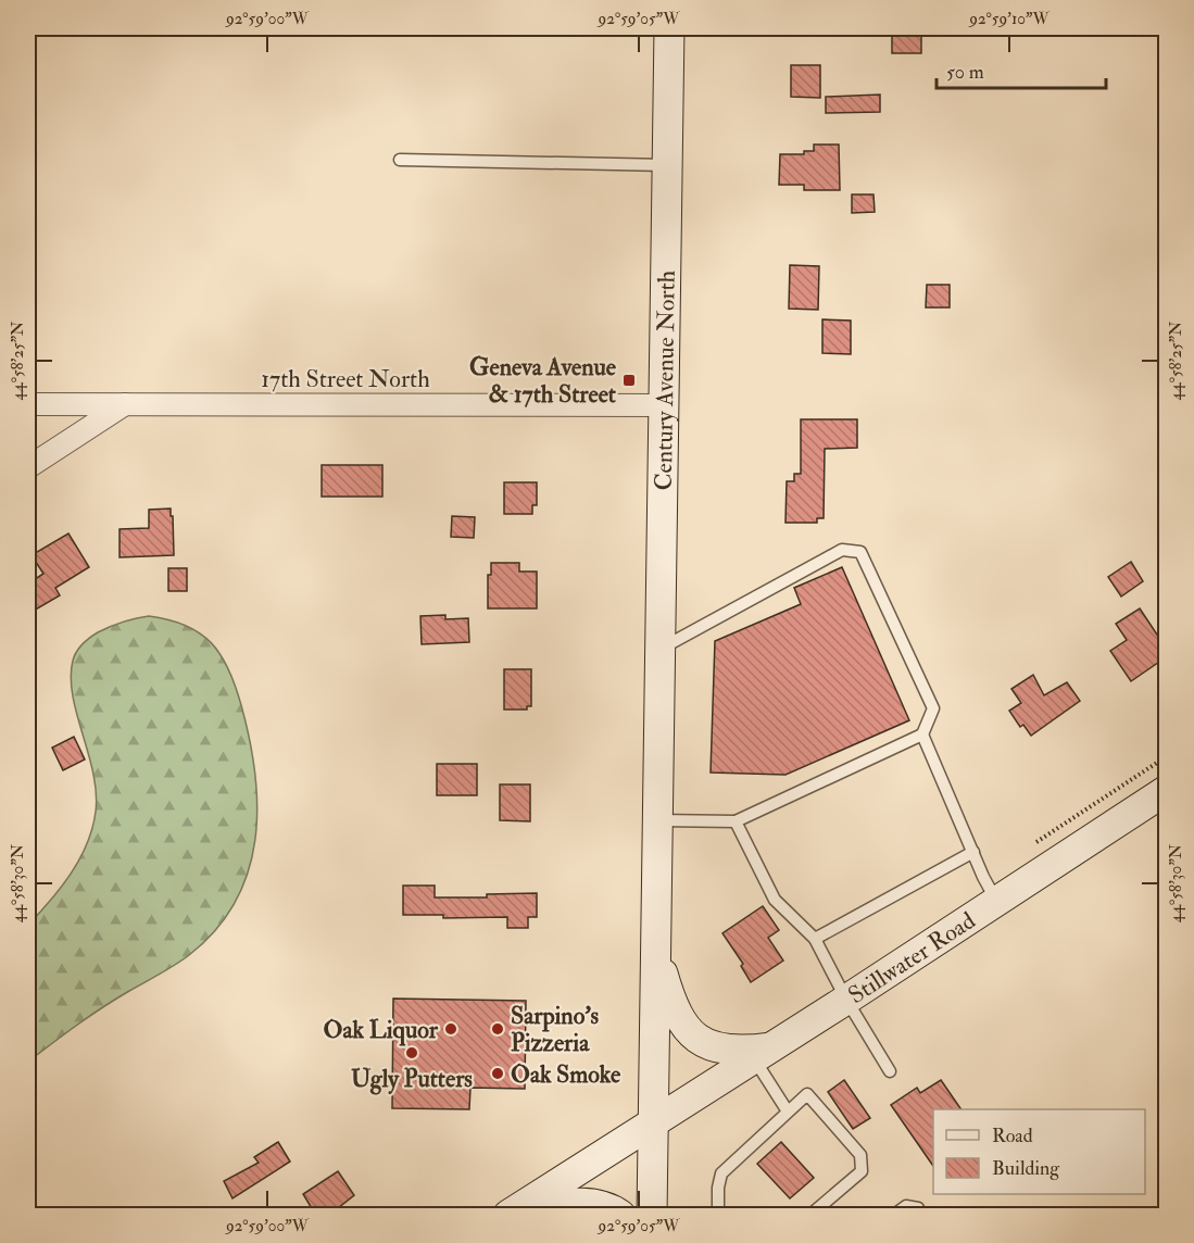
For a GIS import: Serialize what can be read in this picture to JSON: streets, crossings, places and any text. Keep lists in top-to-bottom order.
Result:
{
  "streets": {
    "main road": ["Century Avenue North", "Stillwater Road"],
    "street": ["17th Street North"]
  },
  "crossings": [
    ["17th Street North", "Century Avenue North"],
    ["Century Avenue North", "Stillwater Road"]
  ],
  "places": {
    "transit": ["Geneva Avenue & 17th Street"],
    "other": [
      "Oak Liquor",
      "Sarpino's Pizzeria",
      "Ugly Putters",
      "Oak Smoke"
    ]
  },
  "legend": ["Road", "Building"],
  "scale_bar": "50 m",
  "coordinates": [
    "92°59'00\"W",
    "92°59'05\"W",
    "92°59'10\"W",
    "44°58'25\"N",
    "44°58'30\"N"
  ]
}
